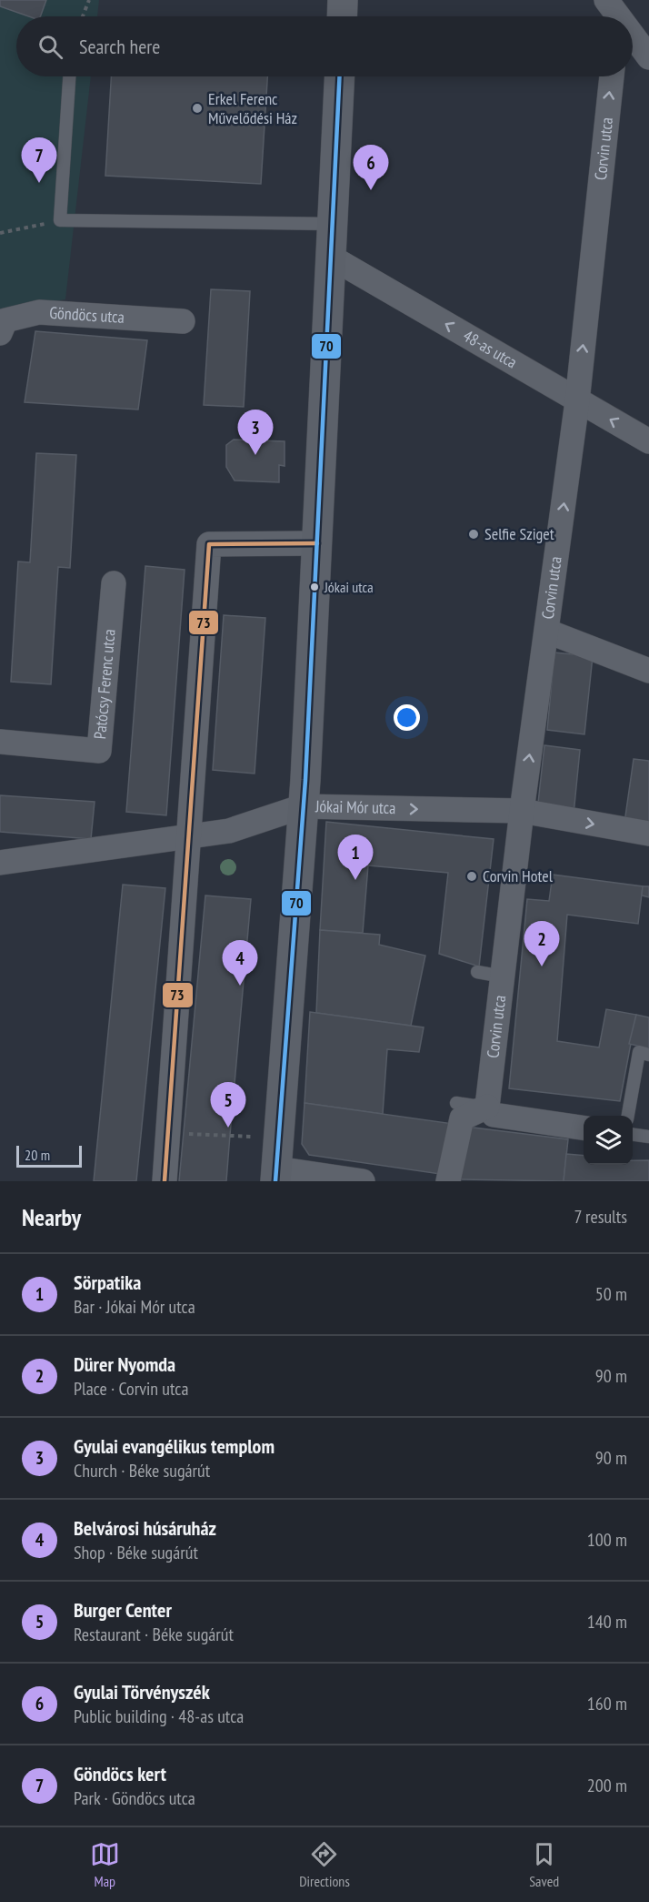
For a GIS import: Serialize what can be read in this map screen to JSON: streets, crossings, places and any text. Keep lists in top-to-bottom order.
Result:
{
  "streets": {
    "street": [
      "Corvin utca",
      "Göndöcs utca",
      "48-as utca",
      "Patócsy Ferenc utca",
      "Jókai Mór utca"
    ]
  },
  "crossings": [
    ["Corvin utca", "48-as utca"],
    ["Corvin utca", "Jókai Mór utca"]
  ],
  "one_way": ["Corvin utca", "48-as utca", "Jókai Mór utca"],
  "places": [
    "Erkel Ferenc Művelődési Ház",
    "Selfie Sziget",
    "Jókai utca",
    "Corvin Hotel"
  ],
  "lines": ["transit line 70", "transit line 73"],
  "scale_bar": "20 m",
  "page": {
    "search": "Search here",
    "pins": [
      "7",
      "6",
      "3",
      "1",
      "2",
      "4",
      "5"
    ],
    "scale": "20 m",
    "heading": ["Nearby", "7 results"],
    "list": [
      {
        "mark": "1",
        "name": "Sörpatika",
        "note": "Bar · Jókai Mór utca",
        "value": "50 m"
      },
      {
        "mark": "2",
        "name": "Dürer Nyomda",
        "note": "Place · Corvin utca",
        "value": "90 m"
      },
      {
        "mark": "3",
        "name": "Gyulai evangélikus templom",
        "note": "Church · Béke sugárút",
        "value": "90 m"
      },
      {
        "mark": "4",
        "name": "Belvárosi húsáruház",
        "note": "Shop · Béke sugárút",
        "value": "100 m"
      },
      {
        "mark": "5",
        "name": "Burger Center",
        "note": "Restaurant · Béke sugárút",
        "value": "140 m"
      },
      {
        "mark": "6",
        "name": "Gyulai Törvényszék",
        "note": "Public building · 48-as utca",
        "value": "160 m"
      },
      {
        "mark": "7",
        "name": "Göndöcs kert",
        "note": "Park · Göndöcs utca",
        "value": "200 m"
      }
    ],
    "nav": ["Map", "Directions", "Saved"]
  }
}
